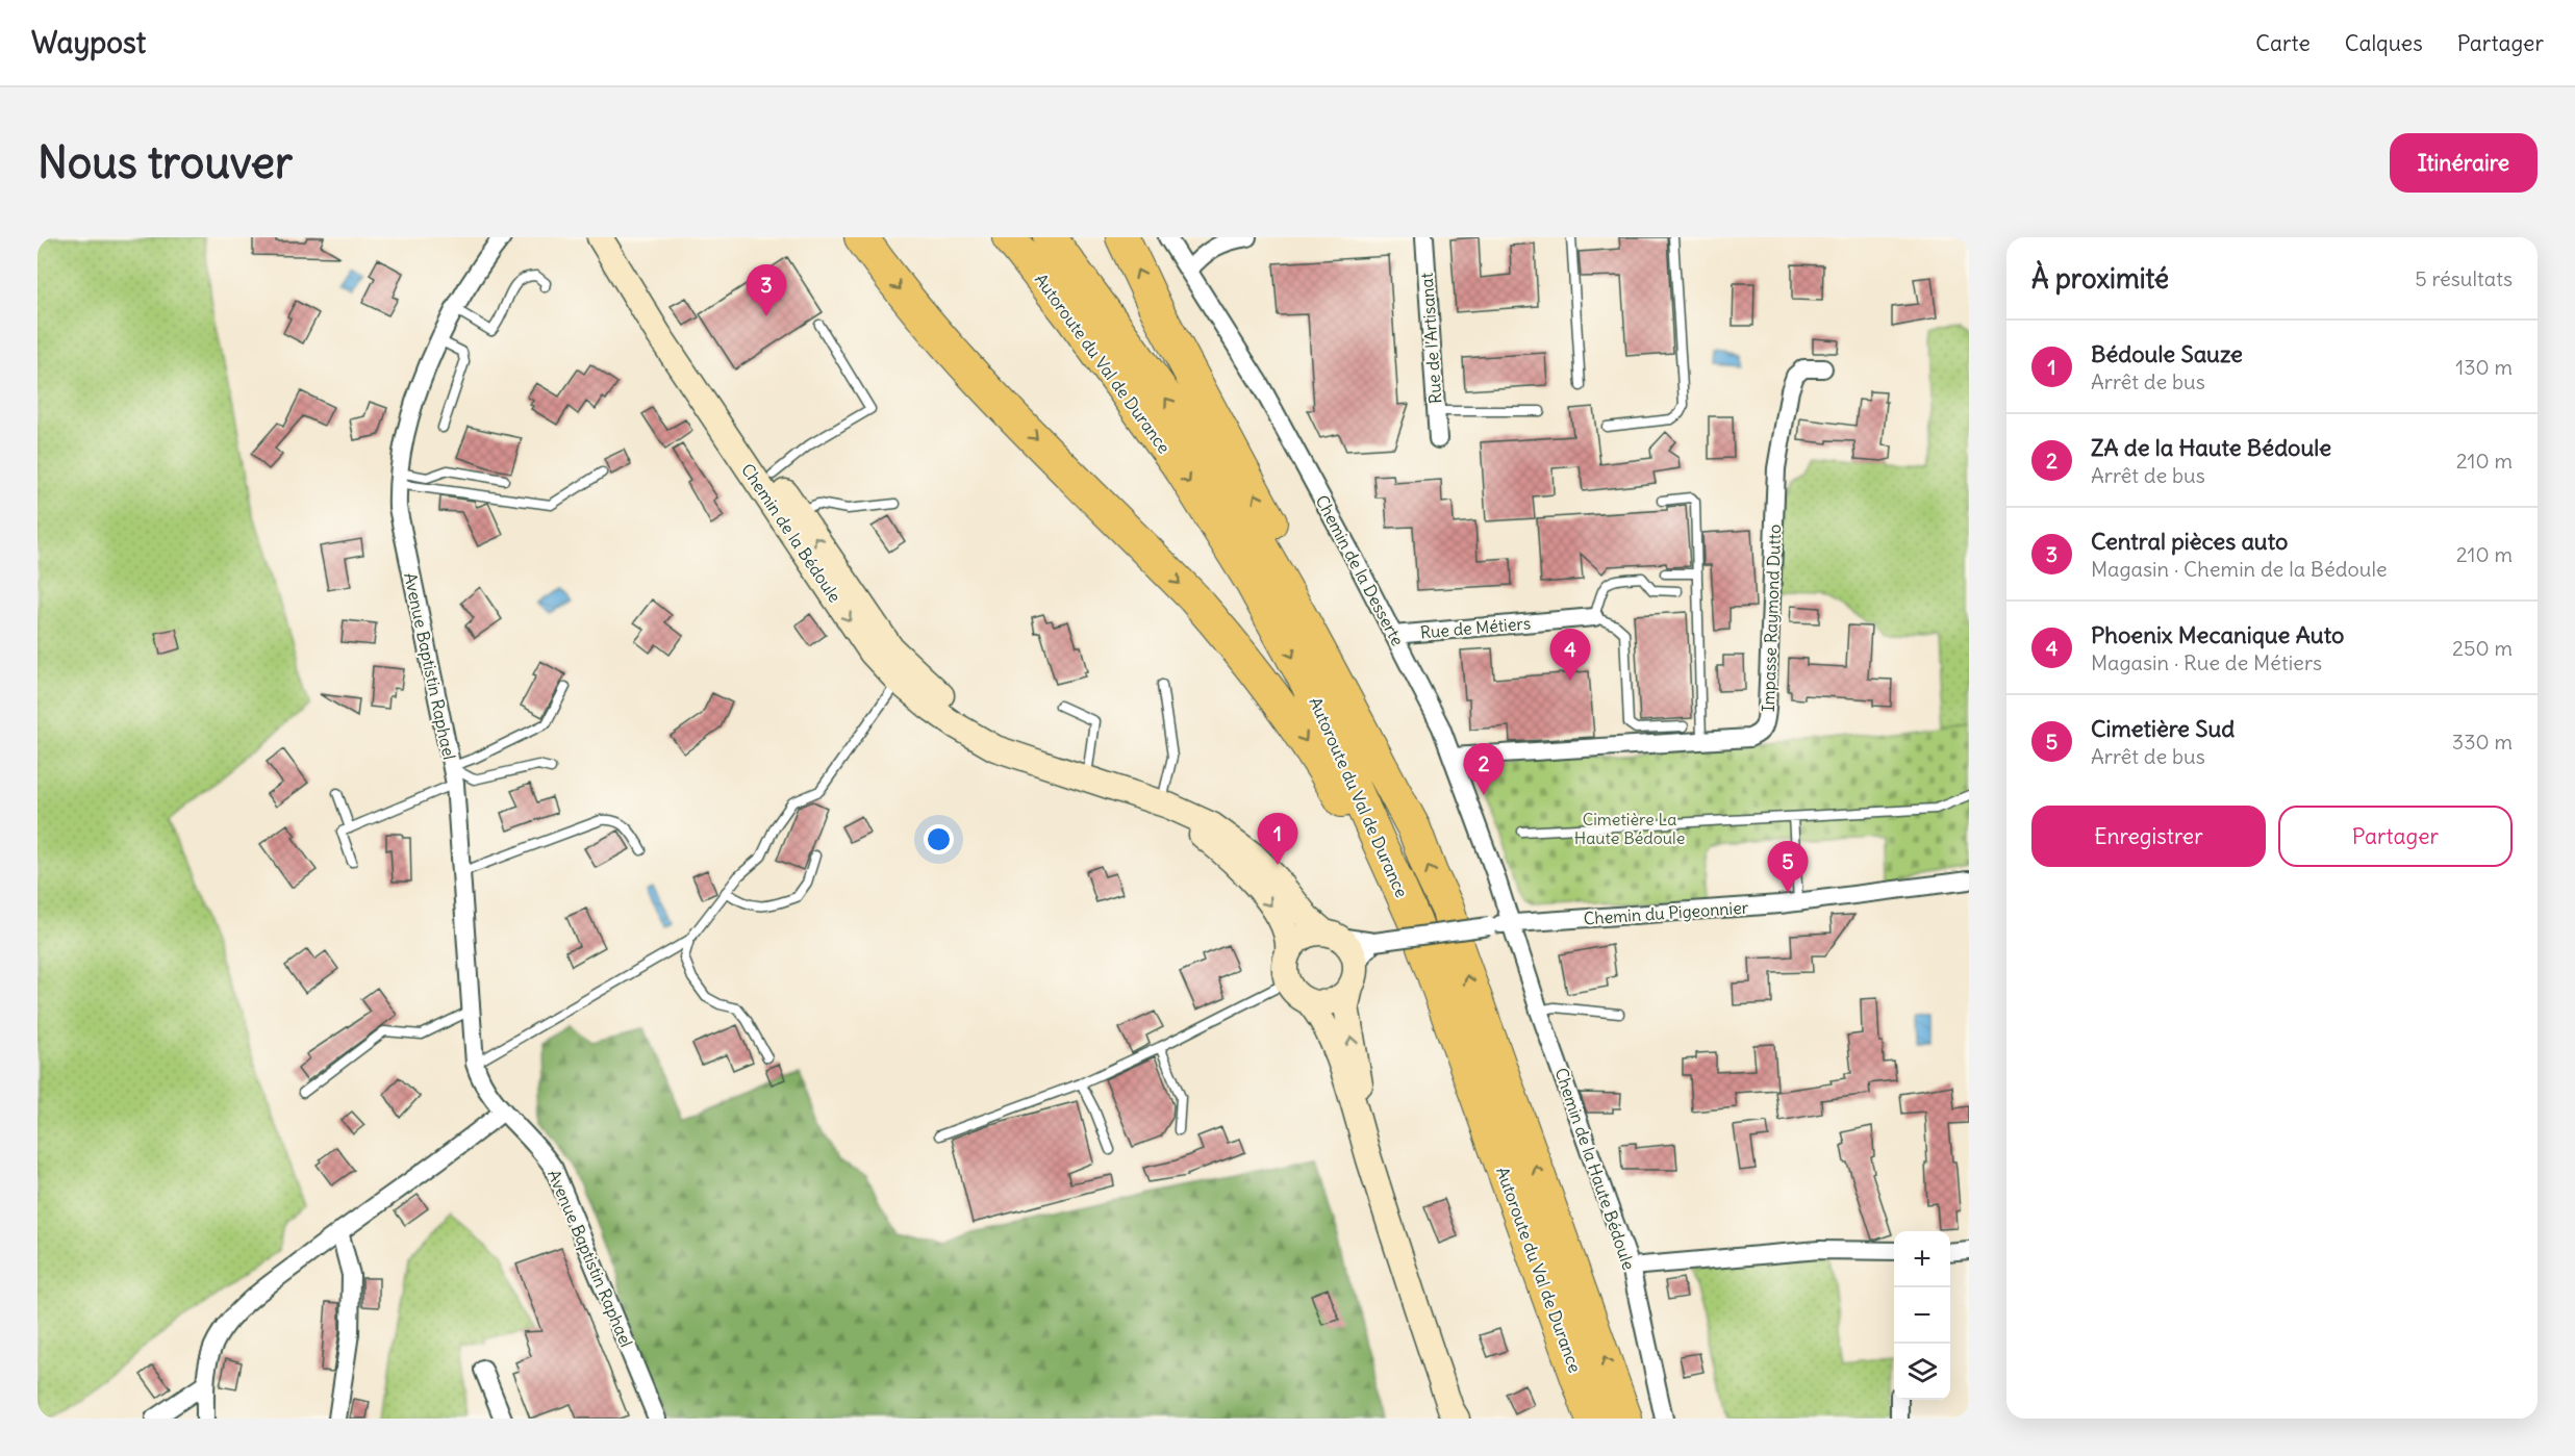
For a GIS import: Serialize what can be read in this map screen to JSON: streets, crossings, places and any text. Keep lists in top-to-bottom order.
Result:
{
  "streets": {
    "highway": ["Autoroute du Val de Durance"],
    "street": [
      "Rue de l’Artisanat",
      "Chemin de la Bédoule",
      "Chemin de la Desserte",
      "Impasse Raymond Dutto",
      "Rue de Métiers",
      "Avenue Baptistin Raphael",
      "Chemin du Pigeonnier",
      "Chemin de la Haute Bédoule"
    ]
  },
  "crossings": [
    ["Chemin de la Bédoule", "Chemin du Pigeonnier"],
    ["Chemin de la Desserte", "Impasse Raymond Dutto"],
    ["Chemin de la Desserte", "Rue de Métiers"],
    ["Chemin de la Desserte", "Chemin du Pigeonnier"],
    ["Chemin de la Desserte", "Chemin de la Haute Bédoule"],
    ["Chemin du Pigeonnier", "Chemin de la Haute Bédoule"]
  ],
  "parks": ["Cimetière La Haute Bédoule"],
  "page": {
    "header": "Waypost",
    "nav": ["Carte", "Calques", "Partager"],
    "buttons": [
      "Itinéraire",
      ["Enregistrer", "Partager"]
    ],
    "title": "Nous trouver",
    "heading": ["À proximité", "5 résultats"],
    "pins": [
      "3",
      "4",
      "2",
      "1",
      "5"
    ],
    "list": [
      {
        "mark": "1",
        "name": "Bédoule Sauze",
        "note": "Arrêt de bus",
        "value": "130 m"
      },
      {
        "mark": "2",
        "name": "ZA de la Haute Bédoule",
        "note": "Arrêt de bus",
        "value": "210 m"
      },
      {
        "mark": "3",
        "name": "Central pièces auto",
        "note": "Magasin · Chemin de la Bédoule",
        "value": "210 m"
      },
      {
        "mark": "4",
        "name": "Phoenix Mecanique Auto",
        "note": "Magasin · Rue de Métiers",
        "value": "250 m"
      },
      {
        "mark": "5",
        "name": "Cimetière Sud",
        "note": "Arrêt de bus",
        "value": "330 m"
      }
    ],
    "map_buttons": ["+", "−"]
  }
}
